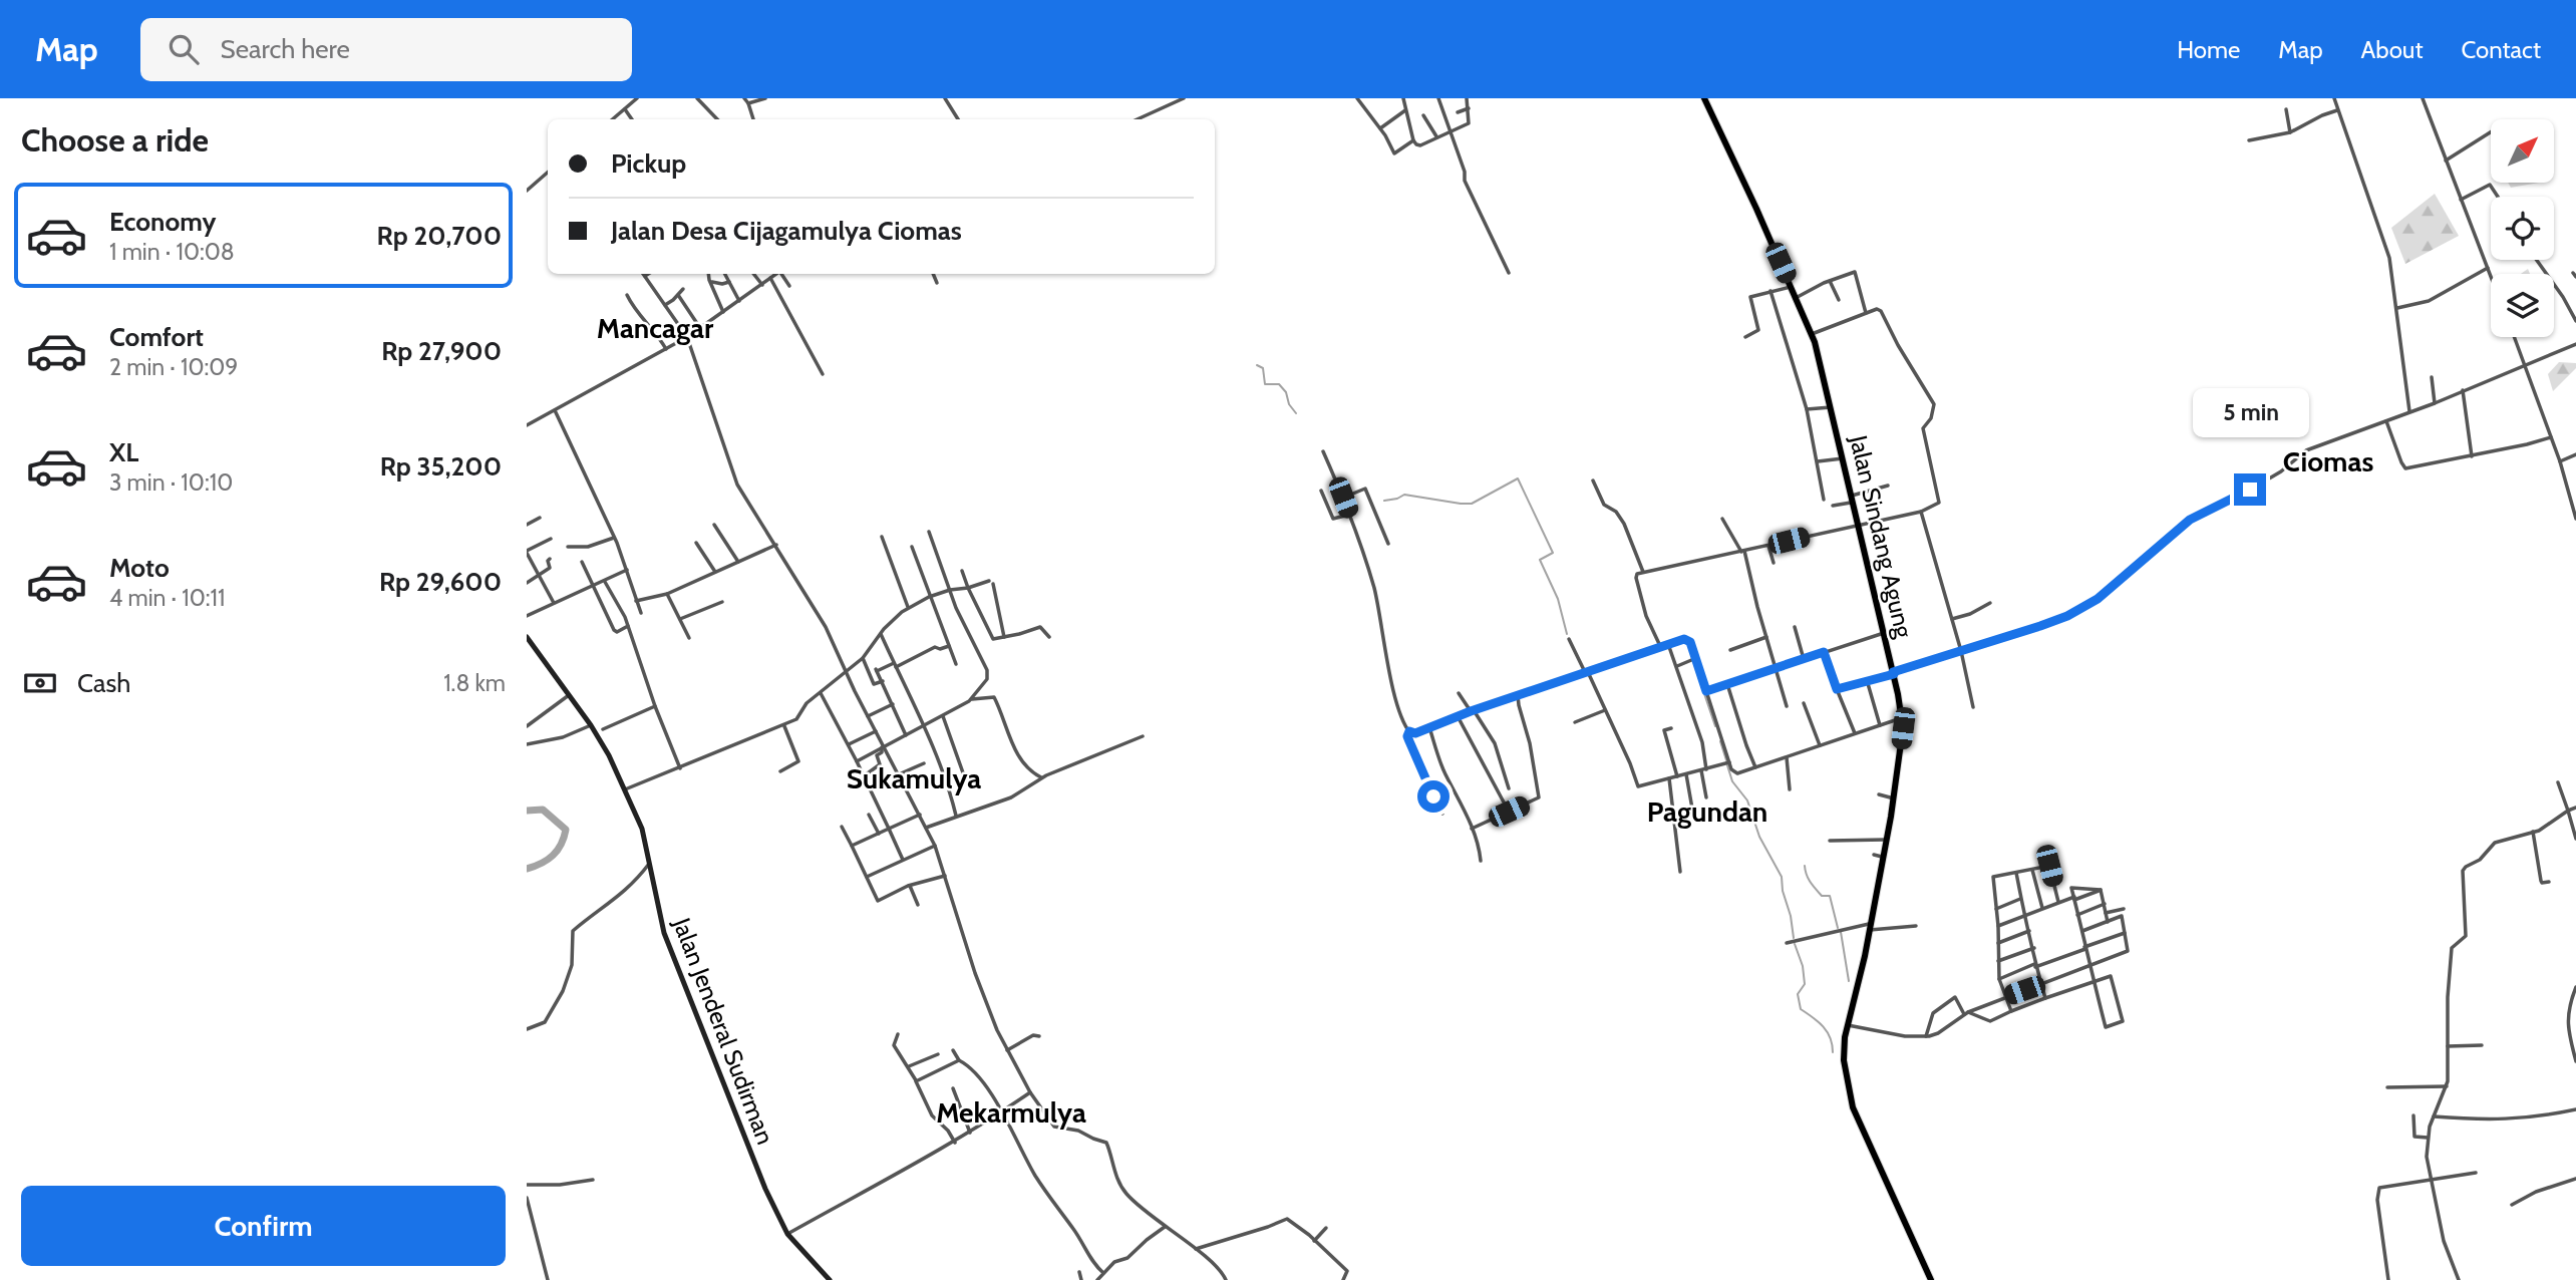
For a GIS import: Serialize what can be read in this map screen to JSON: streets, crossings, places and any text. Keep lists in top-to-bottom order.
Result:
{
  "streets": {
    "main road": ["Jalan Sindang Agung", "Jalan Jenderal Sudirman"]
  },
  "districts": [
    "Mancagar",
    "Ciomas",
    "Sukamulya",
    "Pagundan",
    "Mekarmulya"
  ],
  "north": "top right",
  "page": {
    "header": "Map",
    "search": "Search here",
    "nav": [
      "Home",
      "Map",
      "About",
      "Contact"
    ],
    "heading": "Choose a ride",
    "banner": ["Pickup", "Jalan Desa Cijagamulya Ciomas"],
    "list": [
      {
        "name": "Economy",
        "note": "1 min · 10:08",
        "value": "Rp 20,700"
      },
      {
        "name": "Comfort",
        "note": "2 min · 10:09",
        "value": "Rp 27,900"
      },
      {
        "name": "XL",
        "note": "3 min · 10:10",
        "value": "Rp 35,200"
      },
      {
        "name": "Moto",
        "note": "4 min · 10:11",
        "value": "Rp 29,600"
      }
    ],
    "bubble": "5 min",
    "pay": ["Cash", "1.8 km"],
    "buttons": "Confirm"
  }
}
